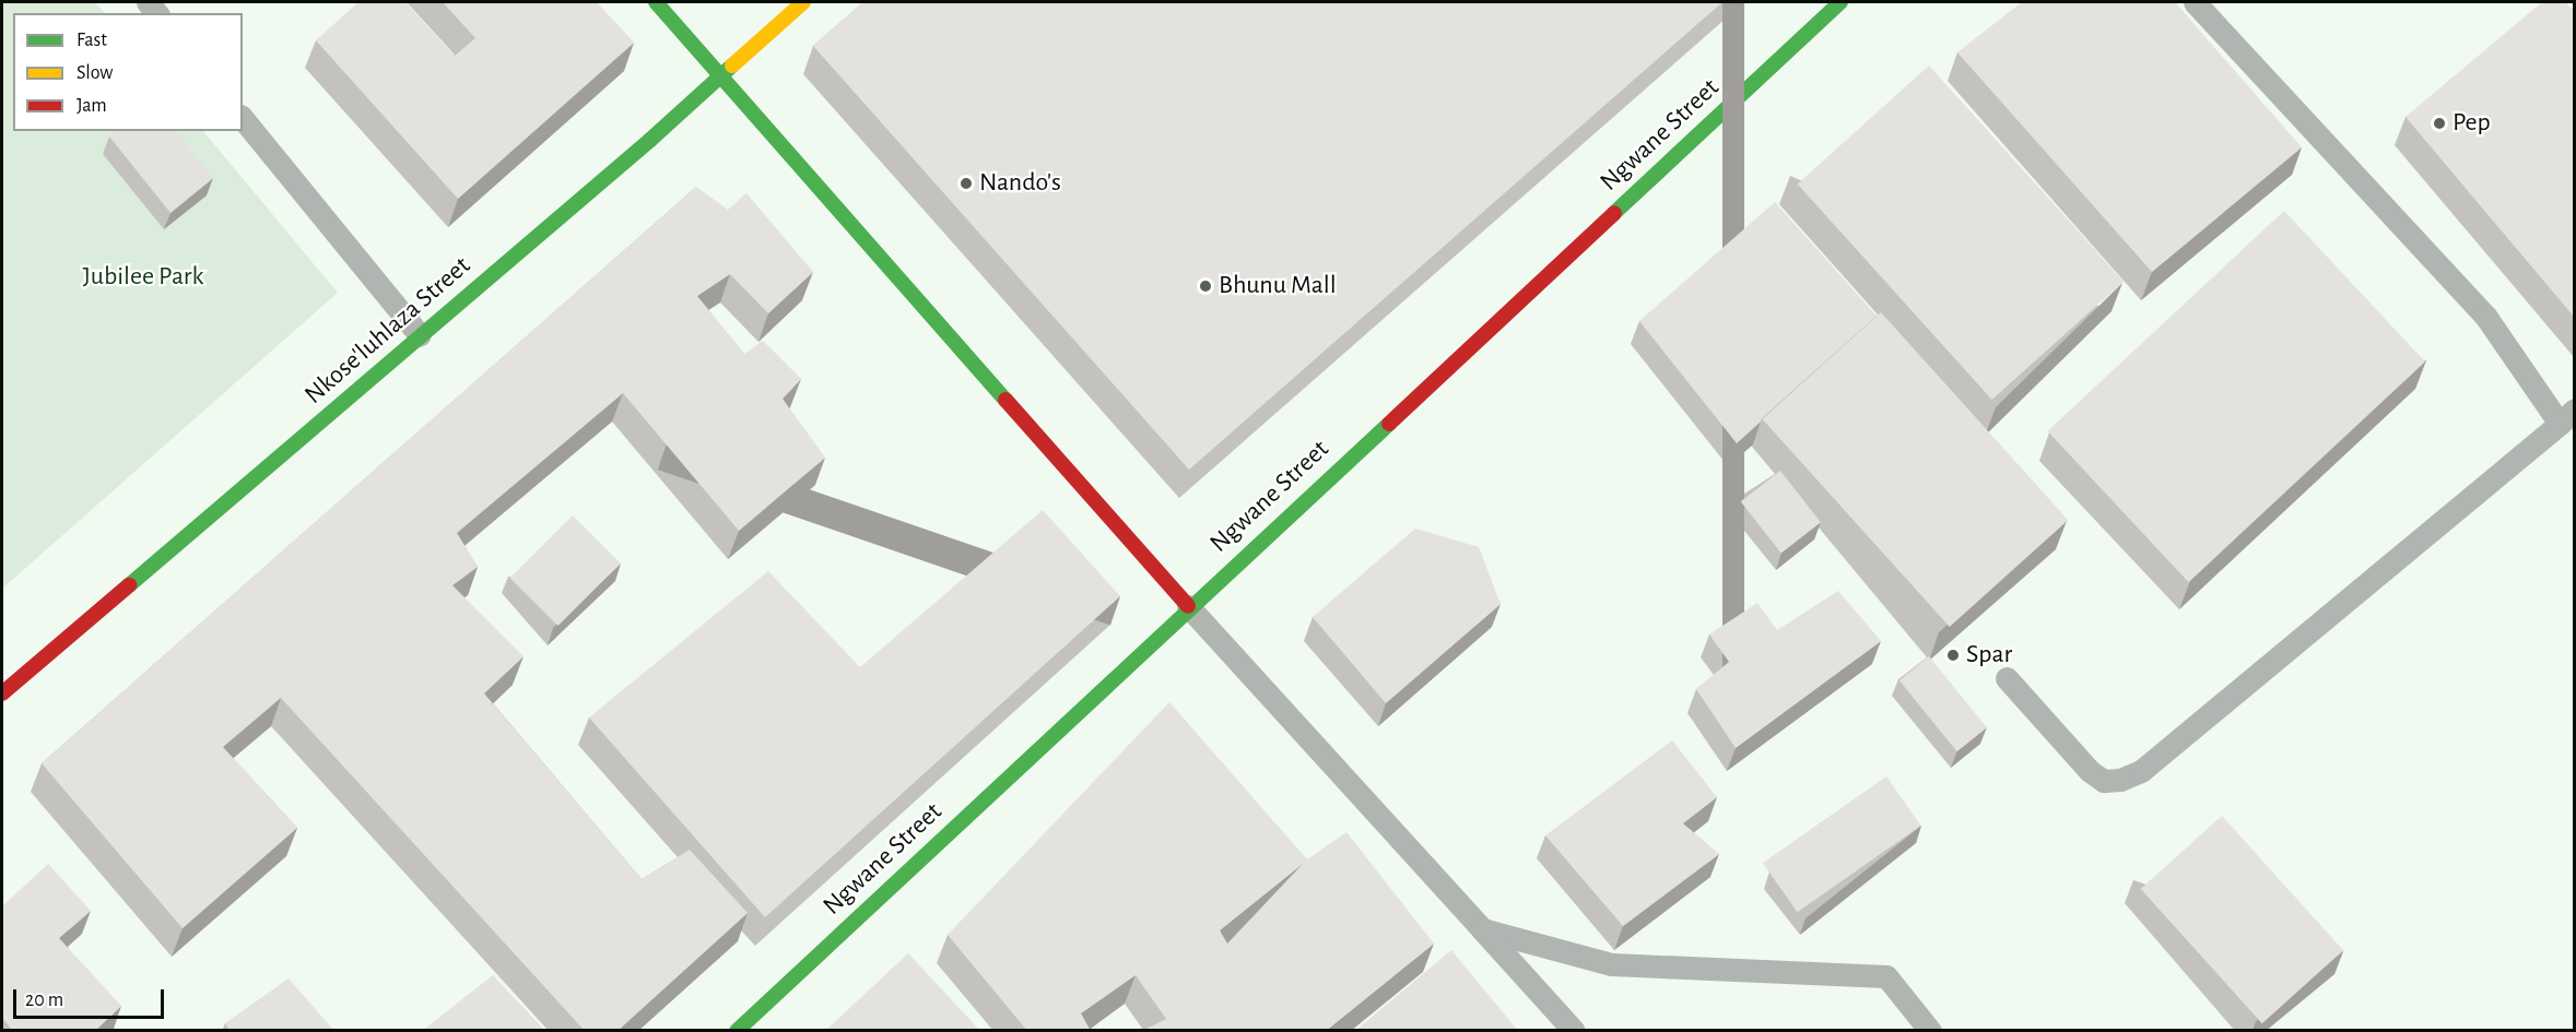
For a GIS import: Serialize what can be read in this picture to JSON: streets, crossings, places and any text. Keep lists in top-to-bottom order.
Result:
{
  "streets": {
    "main road": ["Ngwane Street", "Nkose'luhlaza Street"]
  },
  "parks": ["Jubilee Park"],
  "places": [
    "Pep",
    "Nando's",
    "Bhunu Mall",
    "Spar"
  ],
  "legend": ["Fast", "Slow", "Jam"],
  "scale_bar": "20 m"
}
